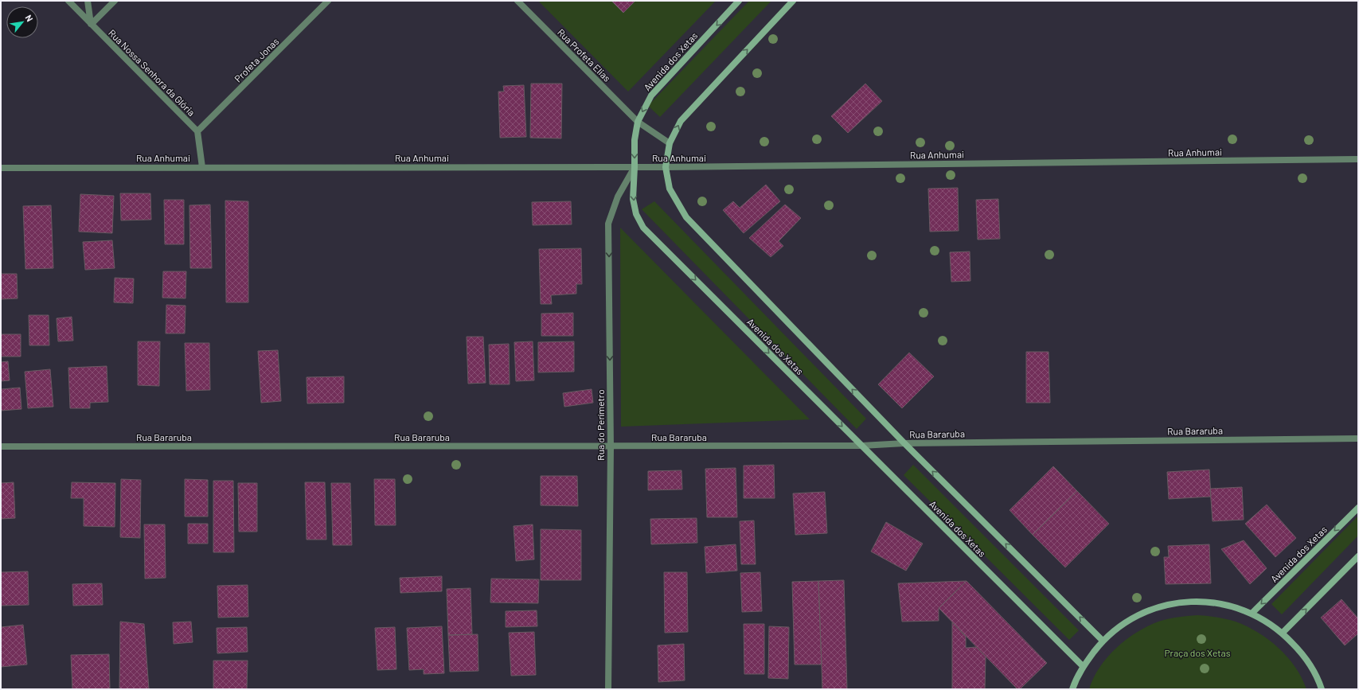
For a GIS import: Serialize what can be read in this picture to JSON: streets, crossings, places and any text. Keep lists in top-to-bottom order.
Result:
{
  "streets": {
    "street": [
      "Rua Profeta Elias",
      "Profeta Jonas",
      "Avenida dos Xetas",
      "Rua Nossa Senhora da Glória",
      "Rua Anhumai",
      "Rua do Perímetro",
      "Rua Bararuba"
    ]
  },
  "crossings": [
    ["Rua Profeta Elias", "Avenida dos Xetas"],
    ["Profeta Jonas", "Rua Nossa Senhora da Glória"],
    ["Avenida dos Xetas", "Rua Anhumai"],
    ["Avenida dos Xetas", "Rua do Perímetro"],
    ["Avenida dos Xetas", "Rua Bararuba"],
    ["Rua Anhumai", "Rua do Perímetro"],
    ["Rua do Perímetro", "Rua Bararuba"]
  ],
  "one_way": ["Rua do Perímetro"],
  "parks": ["Praça dos Xetas"],
  "north": "top right"
}
